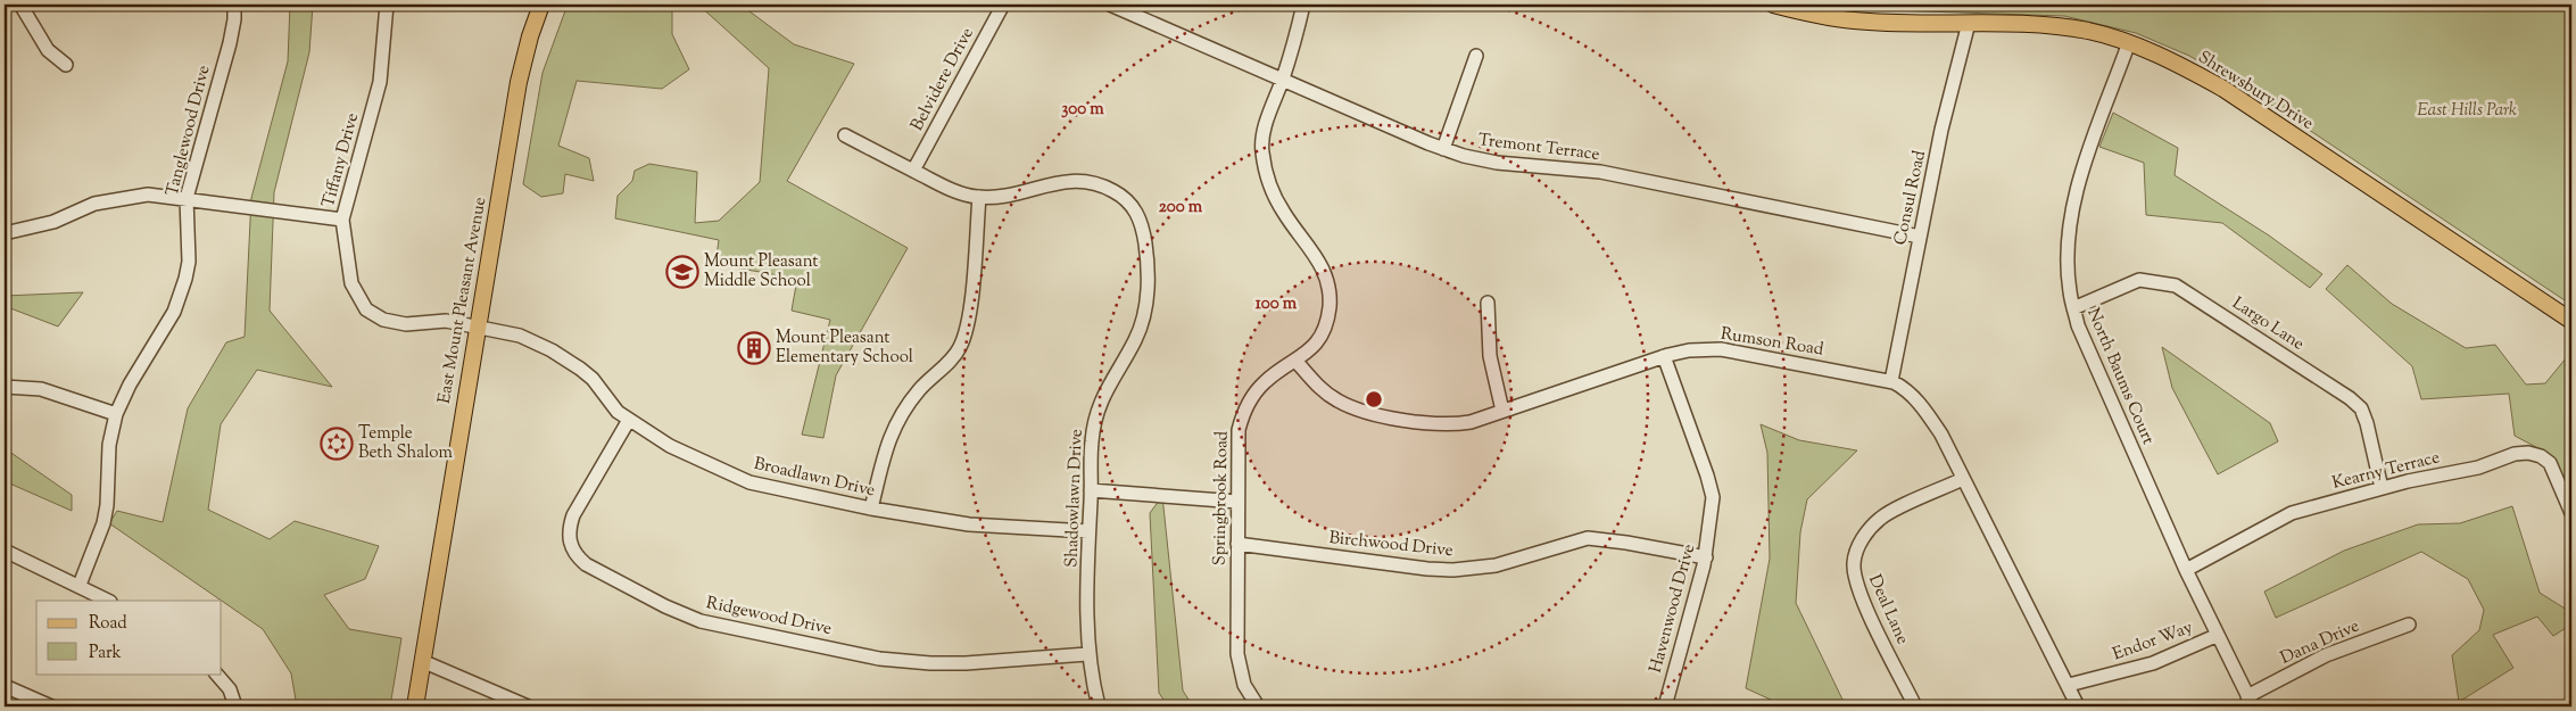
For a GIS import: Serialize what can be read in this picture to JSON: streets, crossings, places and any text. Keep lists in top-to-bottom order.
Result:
{
  "streets": {
    "main road": ["Shrewsbury Drive", "East Mount Pleasant Avenue"],
    "street": [
      "Belvidere Drive",
      "Tanglewood Drive",
      "Tremont Terrace",
      "Tiffany Drive",
      "Consul Road",
      "Largo Lane",
      "Rumson Road",
      "North Baums Court",
      "Kearny Terrace",
      "Broadlawn Drive",
      "Shadowlawn Drive",
      "Springbrook Road",
      "Birchwood Drive",
      "Havenwood Drive",
      "Deal Lane",
      "Ridgewood Drive",
      "Endor Way",
      "Dana Drive"
    ]
  },
  "crossings": [
    ["Belvidere Drive", "Shadowlawn Drive"],
    ["Shrewsbury Drive", "Consul Road"],
    ["Shrewsbury Drive", "North Baums Court"],
    ["Tremont Terrace", "Consul Road"],
    ["Tremont Terrace", "Springbrook Road"],
    ["Tiffany Drive", "East Mount Pleasant Avenue"],
    ["Tiffany Drive", "Broadlawn Drive"],
    ["Consul Road", "Rumson Road"],
    ["East Mount Pleasant Avenue", "Broadlawn Drive"],
    ["Largo Lane", "North Baums Court"],
    ["Largo Lane", "Kearny Terrace"],
    ["Rumson Road", "Springbrook Road"],
    ["Rumson Road", "Havenwood Drive"],
    ["Rumson Road", "Deal Lane"],
    ["Rumson Road", "Endor Way"],
    ["North Baums Court", "Kearny Terrace"],
    ["North Baums Court", "Endor Way"],
    ["North Baums Court", "Dana Drive"],
    ["Broadlawn Drive", "Shadowlawn Drive"],
    ["Broadlawn Drive", "Ridgewood Drive"],
    ["Shadowlawn Drive", "Ridgewood Drive"],
    ["Springbrook Road", "Birchwood Drive"],
    ["Birchwood Drive", "Havenwood Drive"]
  ],
  "parks": ["East Hills Park"],
  "places": {
    "school or university": ["Mount Pleasant Middle School"],
    "building": ["Mount Pleasant Elementary School"],
    "synagogue": ["Temple Beth Shalom"]
  },
  "legend": ["Road", "Park"],
  "rings": ["300 m", "200 m", "100 m"]
}
